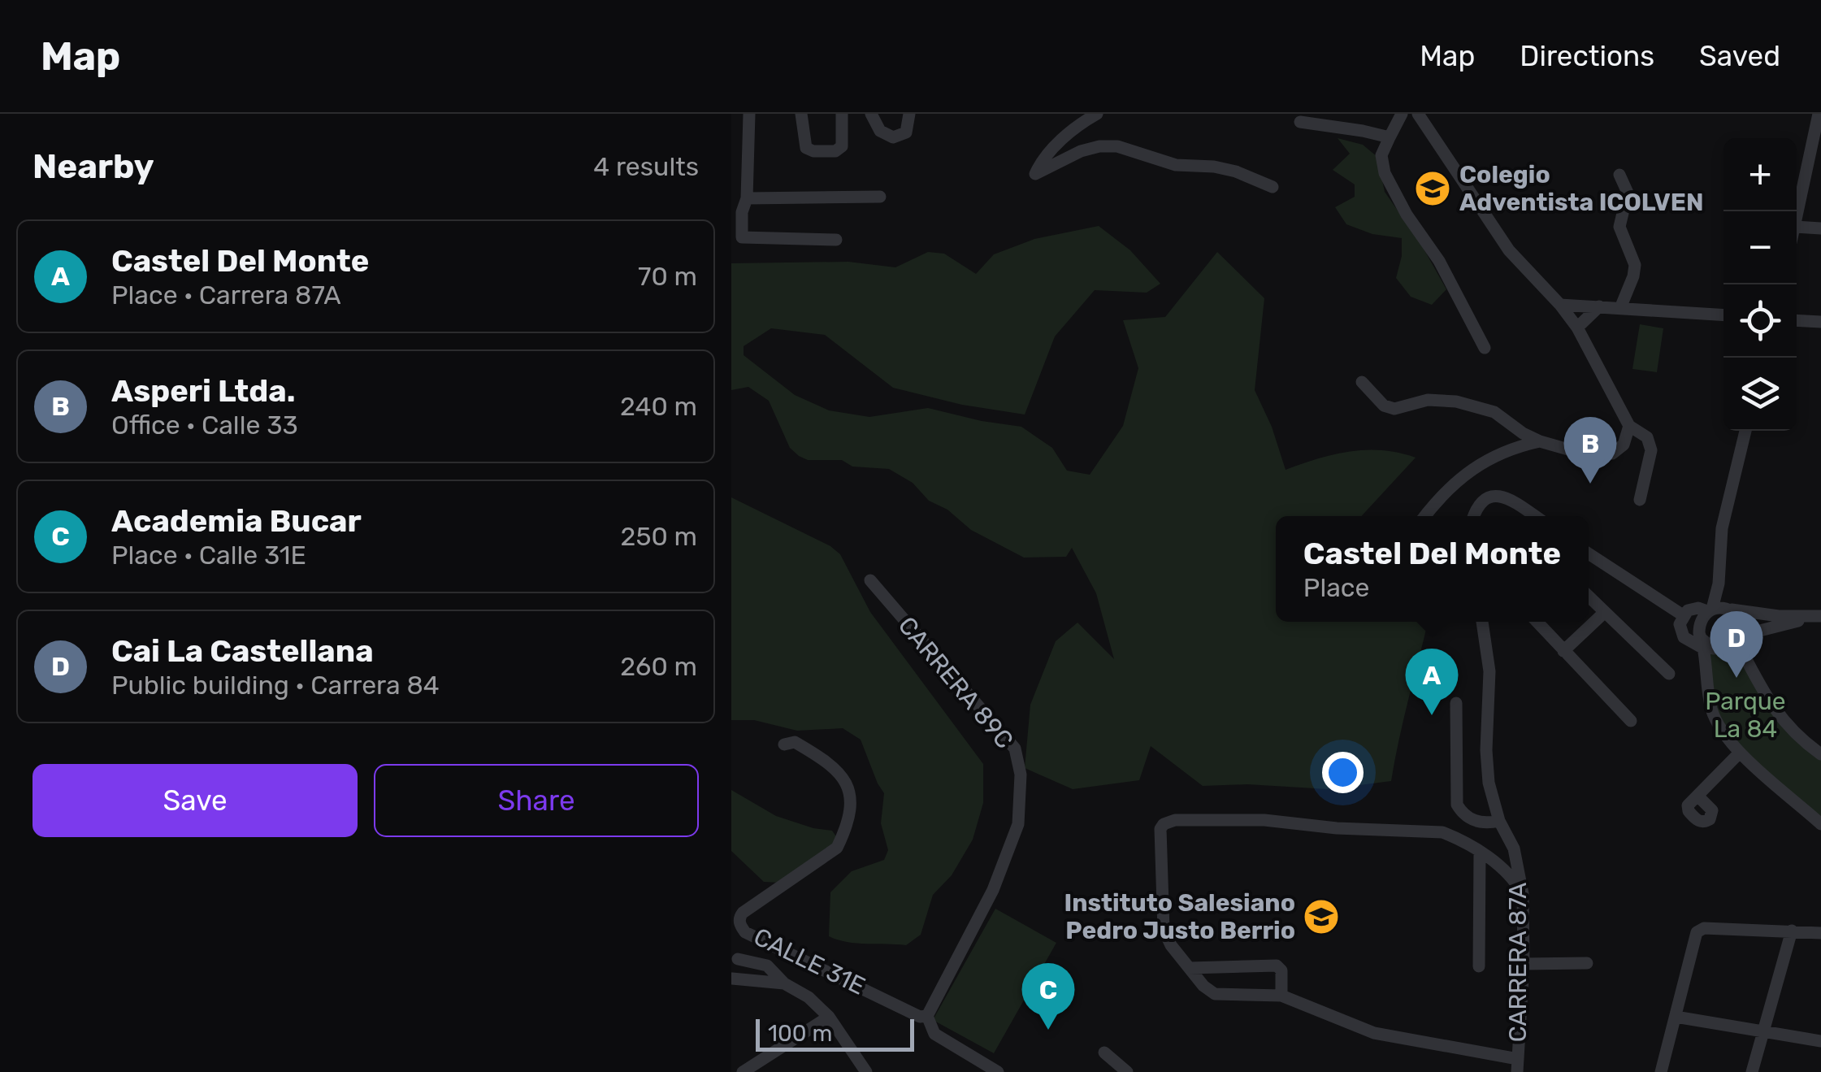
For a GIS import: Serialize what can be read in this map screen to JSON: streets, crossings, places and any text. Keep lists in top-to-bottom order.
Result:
{
  "streets": {
    "street": ["CARRERA 89C", "CALLE 31E", "CARRERA 87A"]
  },
  "crossings": [
    ["CARRERA 89C", "CALLE 31E"]
  ],
  "parks": ["Parque La 84"],
  "places": {
    "school or university": ["Colegio Adventista ICOLVEN", "Instituto Salesiano Pedro Justo Berrio"]
  },
  "scale_bar": "100 m",
  "page": {
    "header": "Map",
    "nav": ["Map", "Directions", "Saved"],
    "heading": ["Nearby", "4 results"],
    "map_buttons": ["+", "−"],
    "list": [
      {
        "mark": "A",
        "name": "Castel Del Monte",
        "note": "Place · Carrera 87A",
        "value": "70 m"
      },
      {
        "mark": "B",
        "name": "Asperi Ltda.",
        "note": "Office · Calle 33",
        "value": "240 m"
      },
      {
        "mark": "C",
        "name": "Academia Bucar",
        "note": "Place · Calle 31E",
        "value": "250 m"
      },
      {
        "mark": "D",
        "name": "Cai La Castellana",
        "note": "Public building · Carrera 84",
        "value": "260 m"
      }
    ],
    "pins": [
      "B",
      "D",
      "A",
      "C"
    ],
    "popup": ["Castel Del Monte", "Place"],
    "buttons": ["Save", "Share"],
    "scale": "100 m"
  }
}
